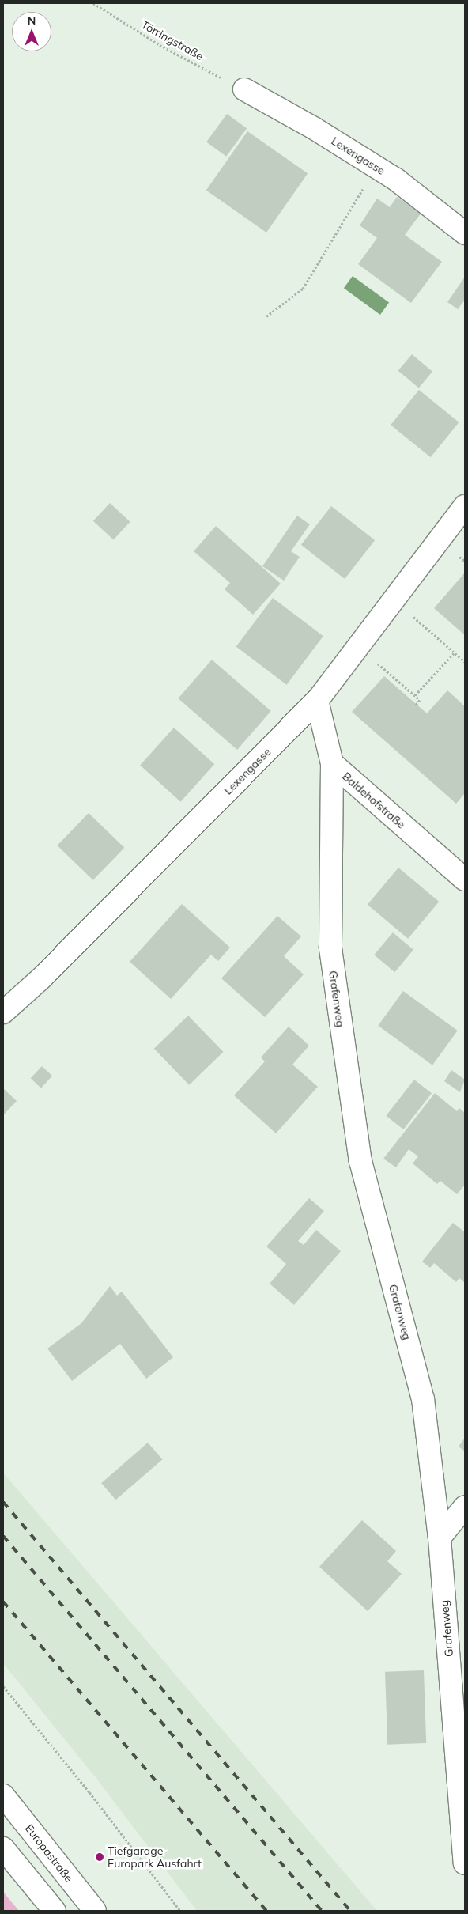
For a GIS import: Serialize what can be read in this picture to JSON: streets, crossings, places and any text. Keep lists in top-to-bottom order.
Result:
{
  "streets": {
    "street": [
      "Lexengasse",
      "Baldehofstraße",
      "Grafenweg",
      "Europastraße"
    ],
    "path": ["Törringstraße"]
  },
  "crossings": [
    ["Törringstraße", "Lexengasse"],
    ["Baldehofstraße", "Grafenweg"]
  ],
  "places": ["Tiefgarage Europark Ausfahrt"],
  "north": "top"
}
